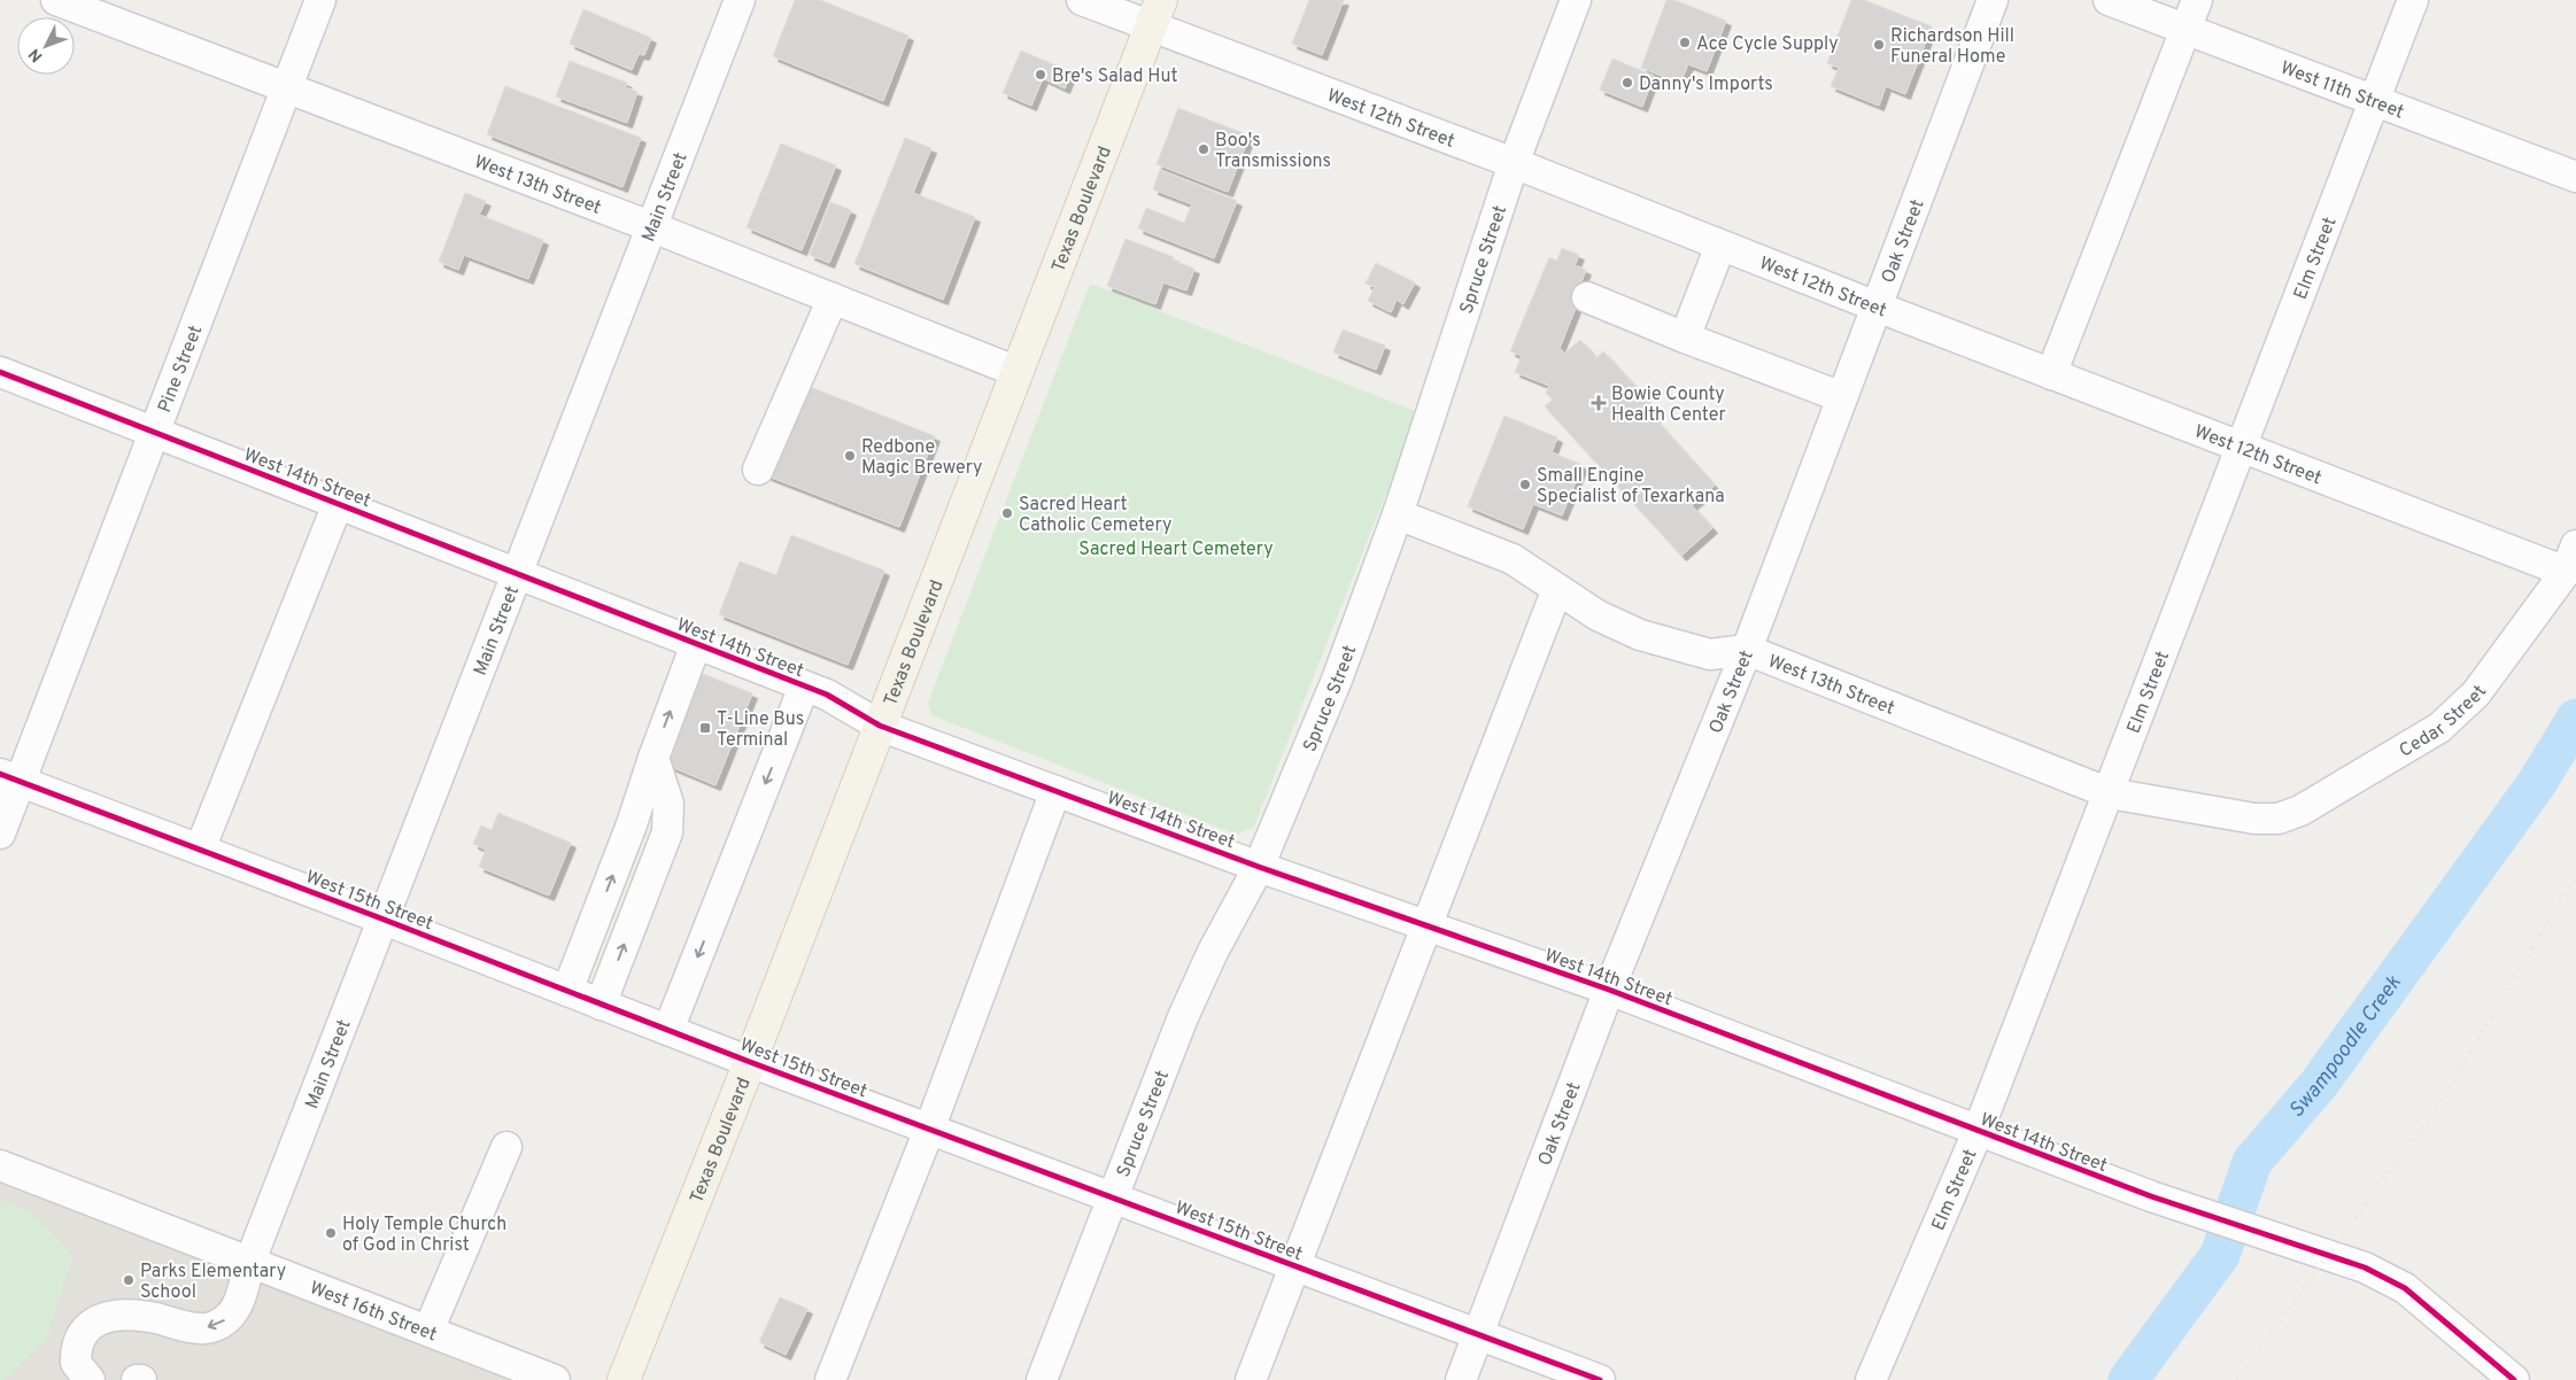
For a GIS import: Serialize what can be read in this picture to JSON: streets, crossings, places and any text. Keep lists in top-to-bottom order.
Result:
{
  "streets": {
    "main road": ["Texas Boulevard"],
    "street": [
      "West 11th Street",
      "West 12th Street",
      "West 13th Street",
      "Main Street",
      "Oak Street",
      "Elm Street",
      "Spruce Street",
      "Pine Street",
      "West 14th Street",
      "Cedar Street",
      "West 15th Street",
      "West 16th Street"
    ]
  },
  "crossings": [
    ["West 11th Street", "Elm Street"],
    ["West 12th Street", "Texas Boulevard"],
    ["West 12th Street", "Oak Street"],
    ["West 12th Street", "Elm Street"],
    ["West 12th Street", "Spruce Street"],
    ["West 12th Street", "Cedar Street"],
    ["West 13th Street", "Main Street"],
    ["West 13th Street", "Texas Boulevard"],
    ["West 13th Street", "Oak Street"],
    ["West 13th Street", "Elm Street"],
    ["West 13th Street", "Spruce Street"],
    ["West 13th Street", "Pine Street"],
    ["West 13th Street", "Cedar Street"],
    ["Main Street", "West 14th Street"],
    ["Main Street", "West 15th Street"],
    ["Main Street", "West 16th Street"],
    ["Texas Boulevard", "West 14th Street"],
    ["Texas Boulevard", "West 15th Street"],
    ["Oak Street", "West 14th Street"],
    ["Oak Street", "West 15th Street"],
    ["Elm Street", "West 14th Street"],
    ["Spruce Street", "West 14th Street"],
    ["Spruce Street", "West 15th Street"],
    ["Pine Street", "West 14th Street"],
    ["Pine Street", "West 15th Street"]
  ],
  "water": ["Swampoodle Creek"],
  "parks": ["Sacred Heart Cemetery"],
  "places": {
    "other": [
      "Ace Cycle Supply",
      "Richardson Hill Funeral Home",
      "Bre's Salad Hut",
      "Danny's Imports",
      "Boo's Transmissions",
      "Redbone Magic Brewery",
      "Small Engine Specialist of Texarkana",
      "Sacred Heart Catholic Cemetery",
      "Holy Temple Church of God in Christ",
      "Parks Elementary School"
    ],
    "health": ["Bowie County Health Center"],
    "transit": ["T-Line Bus Terminal"]
  },
  "north": "bottom left"
}
